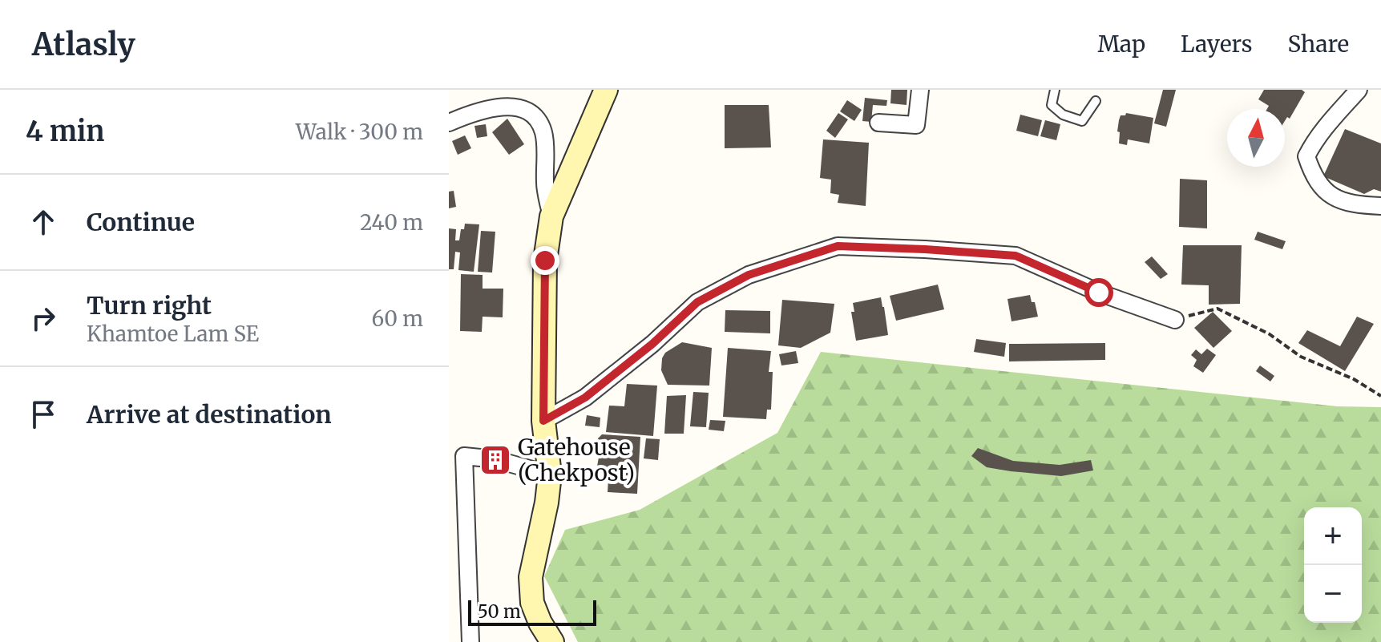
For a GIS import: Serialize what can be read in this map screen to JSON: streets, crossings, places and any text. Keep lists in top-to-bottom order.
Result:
{
  "places": {
    "building": ["Gatehouse (Chekpost)"]
  },
  "scale_bar": "50 m",
  "north": "top",
  "page": {
    "header": "Atlasly",
    "nav": ["Map", "Layers", "Share"],
    "heading": ["4 min", "Walk · 300 m"],
    "list": [
      ["Continue", "240 m"],
      ["Turn right", "Khamtoe Lam SE", "60 m"],
      "Arrive at destination"
    ],
    "map_buttons": ["+", "−"],
    "scale": "50 m"
  }
}
